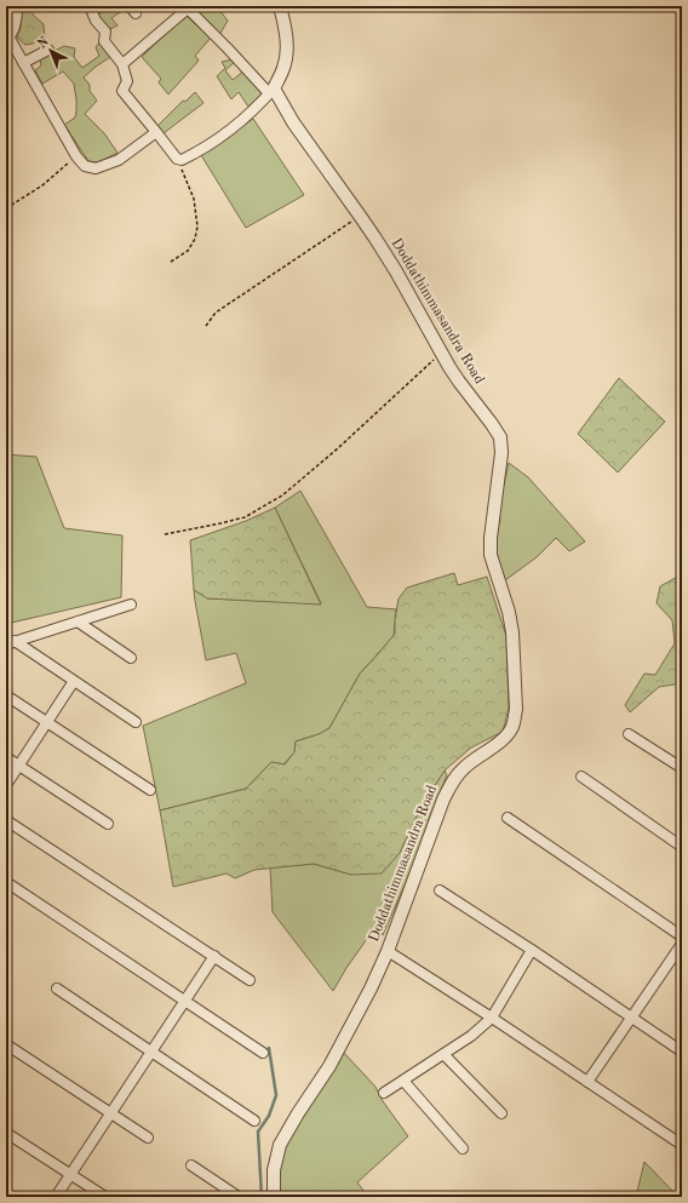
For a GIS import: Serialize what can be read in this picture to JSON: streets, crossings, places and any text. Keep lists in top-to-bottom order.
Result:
{
  "streets": {
    "street": ["Doddathimmasandra Road"]
  },
  "north": "top left"
}
